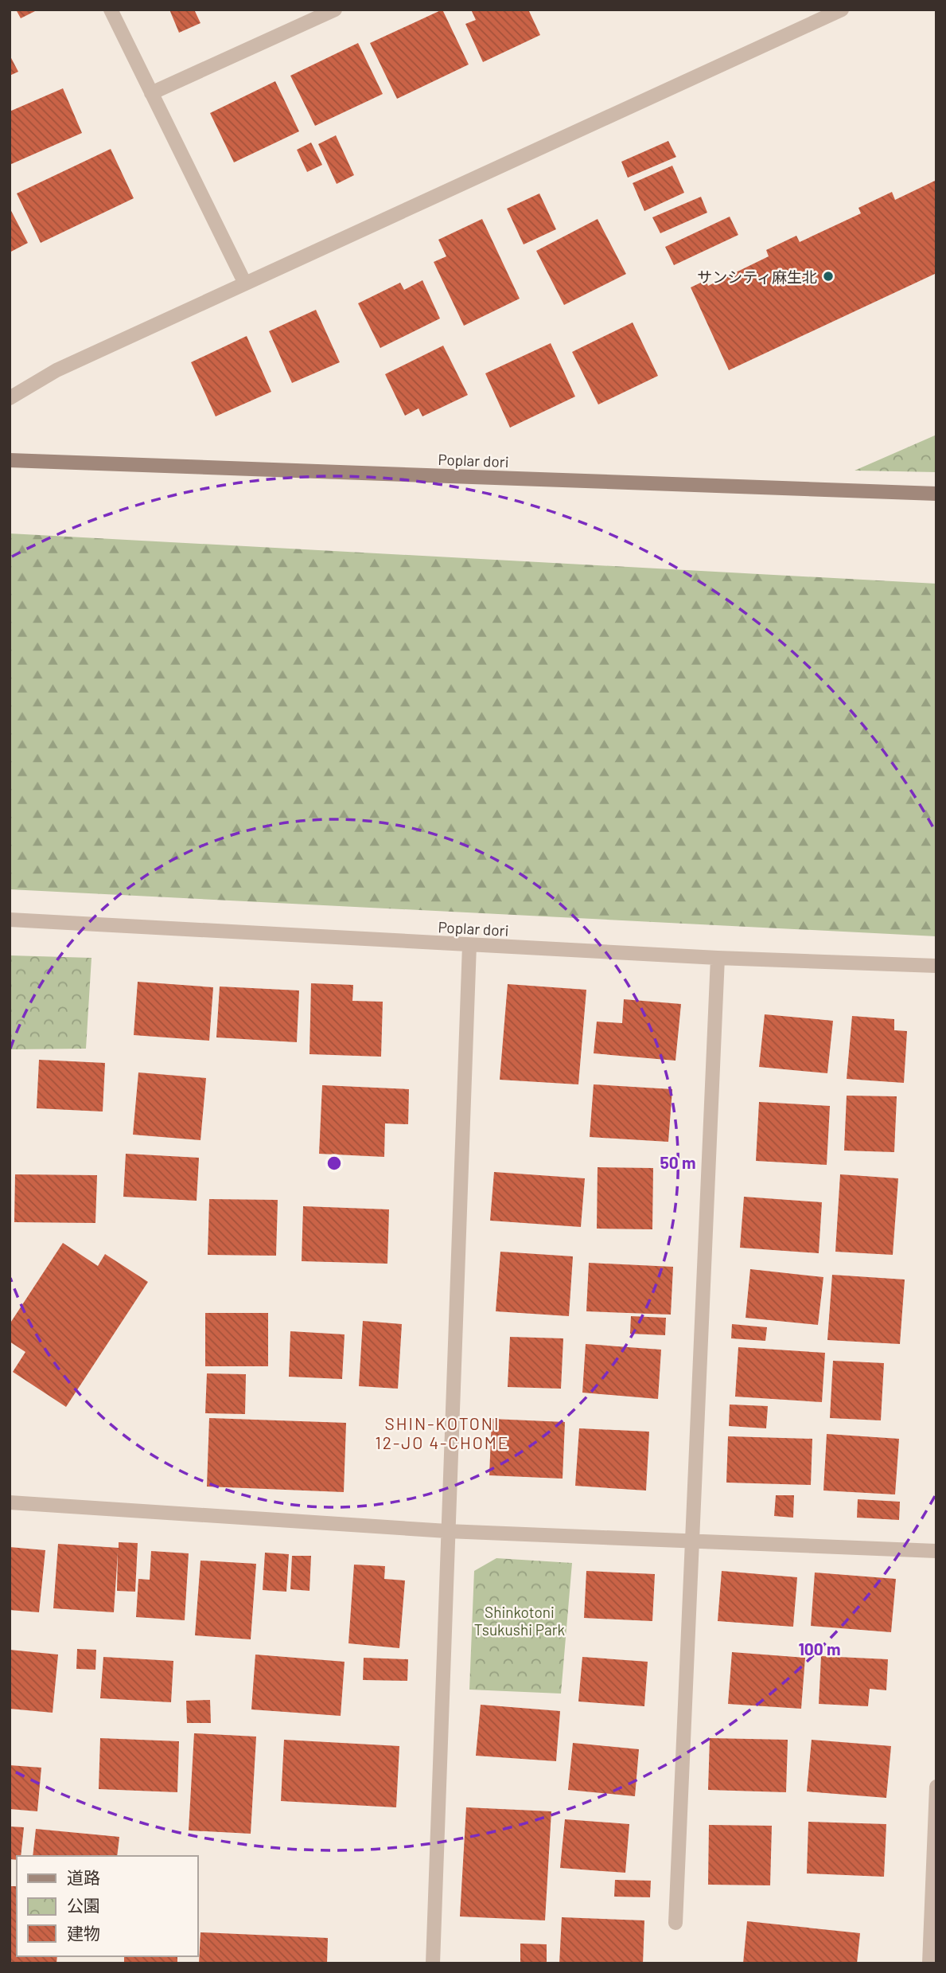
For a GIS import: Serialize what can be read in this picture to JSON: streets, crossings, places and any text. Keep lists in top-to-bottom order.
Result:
{
  "streets": {
    "street": ["Poplar dori"]
  },
  "districts": ["SHIN-KOTONI 12-JO 4-CHOME"],
  "parks": ["Shinkotoni Tsukushi Park"],
  "places": ["サンシティ麻生北"],
  "legend": ["道路", "公園", "建物"],
  "rings": ["50 m", "100 m"]
}
